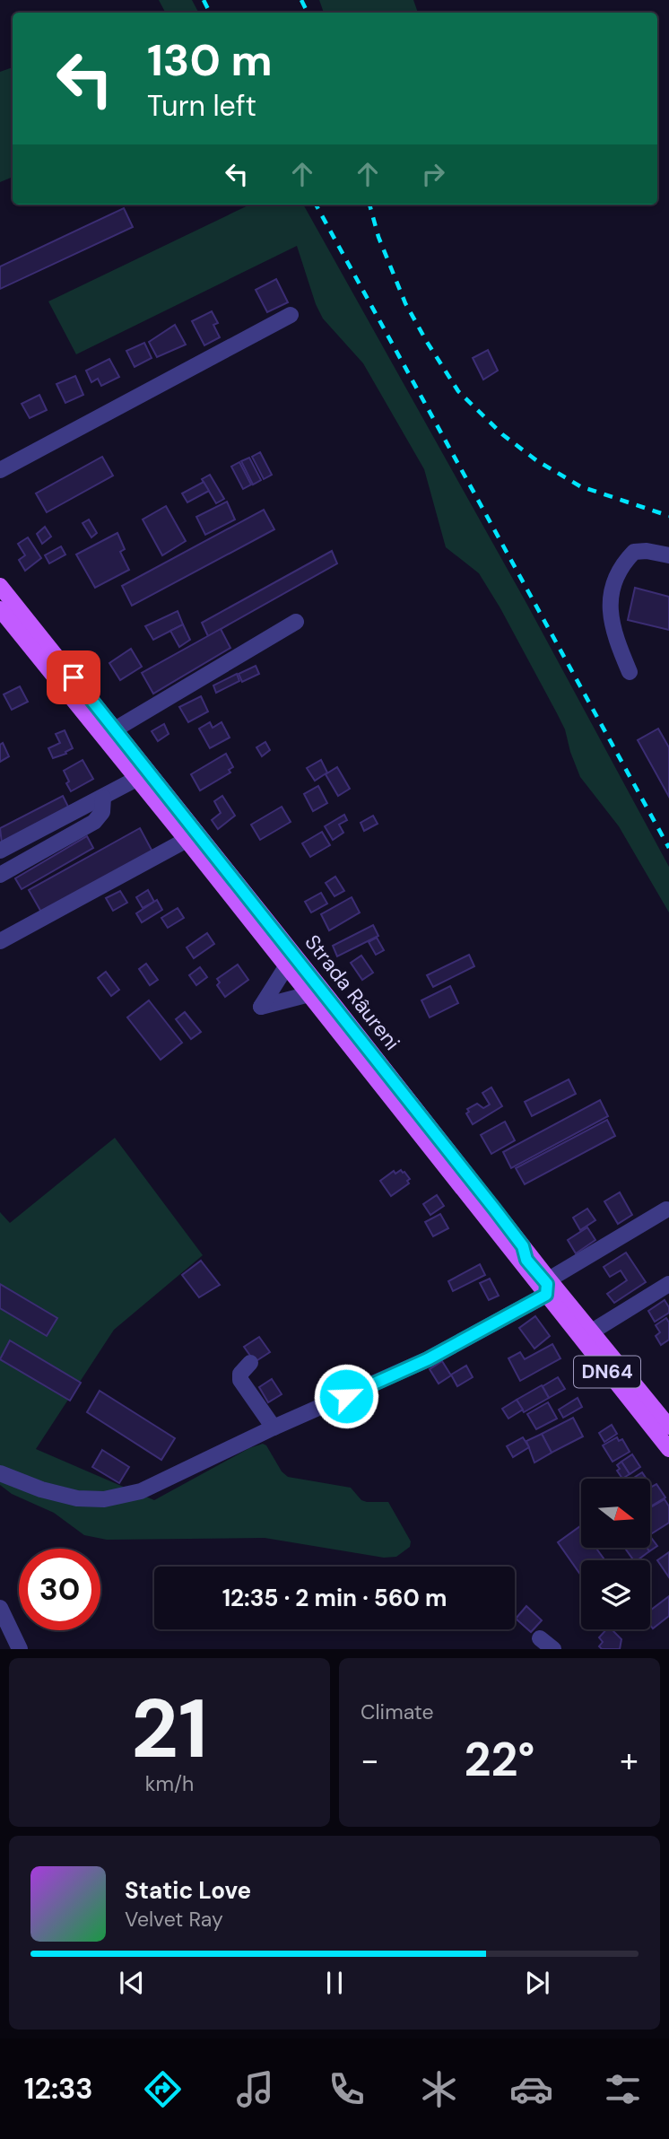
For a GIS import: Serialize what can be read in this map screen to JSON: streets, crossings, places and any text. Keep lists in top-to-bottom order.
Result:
{
  "streets": {
    "main road": ["Strada Râureni", "DN64"]
  },
  "north": "right",
  "page": {
    "turn": ["130 m", "Turn left"],
    "limit": "30",
    "trip": "12:35 · 2 min · 560 m",
    "tile": [
      ["21", "km/h"],
      "Climate"
    ],
    "heat": ["−", "22°", "+"],
    "song": ["Static Love", "Velvet Ray"],
    "tabs": "12:33"
  }
}
